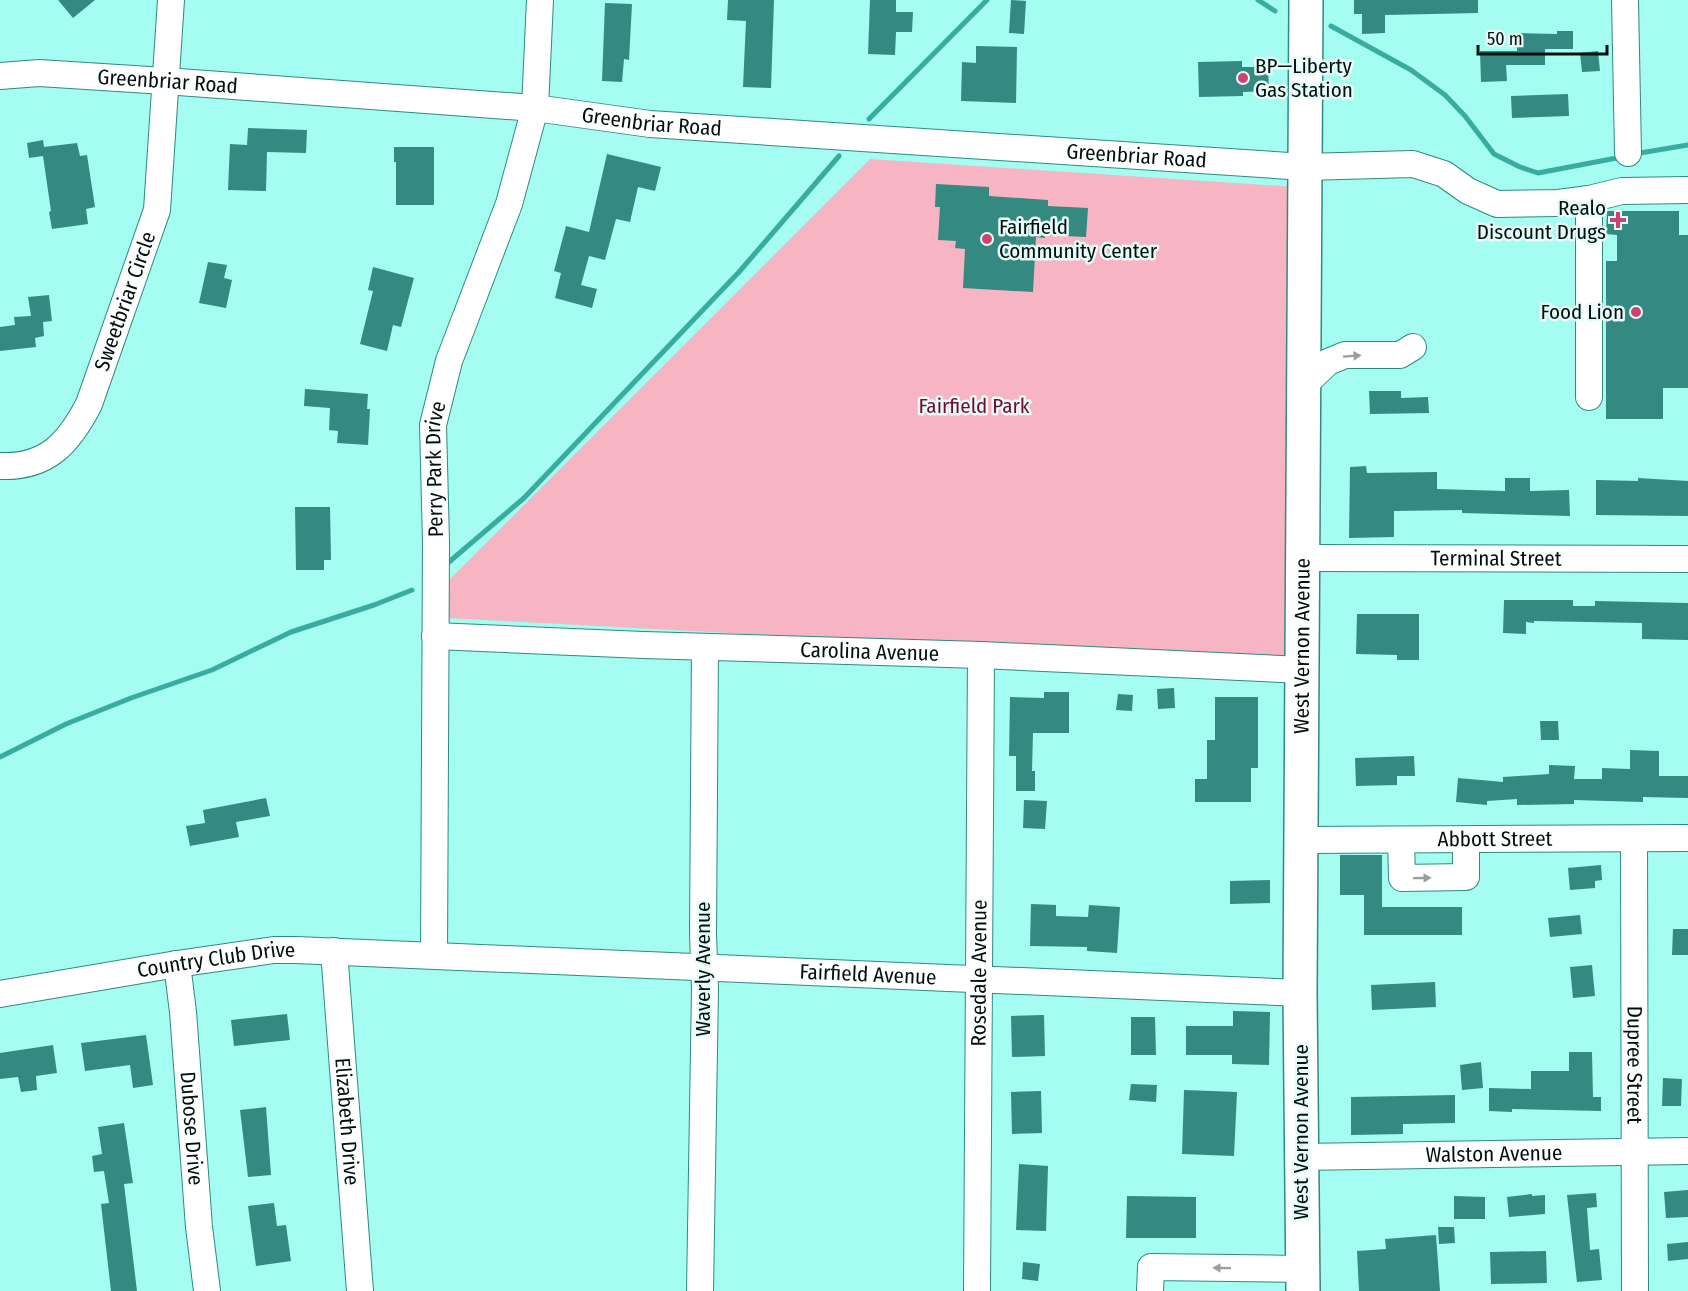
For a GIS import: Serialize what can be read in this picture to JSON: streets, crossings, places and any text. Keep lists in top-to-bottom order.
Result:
{
  "streets": {
    "main road": ["West Vernon Avenue"],
    "street": [
      "Greenbriar Road",
      "Sweetbriar Circle",
      "Perry Park Drive",
      "Terminal Street",
      "Carolina Avenue",
      "Abbott Street",
      "Country Club Drive",
      "Waverly Avenue",
      "Rosedale Avenue",
      "Fairfield Avenue",
      "Dupree Street",
      "Elizabeth Drive",
      "Dubose Drive",
      "Walston Avenue"
    ]
  },
  "crossings": [
    ["Greenbriar Road", "Sweetbriar Circle"],
    ["Greenbriar Road", "Perry Park Drive"],
    ["Greenbriar Road", "West Vernon Avenue"],
    ["Perry Park Drive", "Carolina Avenue"],
    ["Perry Park Drive", "Country Club Drive"],
    ["Perry Park Drive", "Fairfield Avenue"],
    ["Terminal Street", "West Vernon Avenue"],
    ["West Vernon Avenue", "Carolina Avenue"],
    ["West Vernon Avenue", "Abbott Street"],
    ["West Vernon Avenue", "Fairfield Avenue"],
    ["West Vernon Avenue", "Walston Avenue"],
    ["Carolina Avenue", "Waverly Avenue"],
    ["Carolina Avenue", "Rosedale Avenue"],
    ["Abbott Street", "Dupree Street"],
    ["Country Club Drive", "Fairfield Avenue"],
    ["Country Club Drive", "Elizabeth Drive"],
    ["Country Club Drive", "Dubose Drive"],
    ["Waverly Avenue", "Fairfield Avenue"],
    ["Rosedale Avenue", "Fairfield Avenue"],
    ["Dupree Street", "Walston Avenue"]
  ],
  "parks": ["Fairfield Park"],
  "places": {
    "other": ["BP—Liberty Gas Station", "Fairfield Community Center", "Food Lion"],
    "health": ["Realo Discount Drugs"]
  },
  "scale_bar": "50 m"
}
